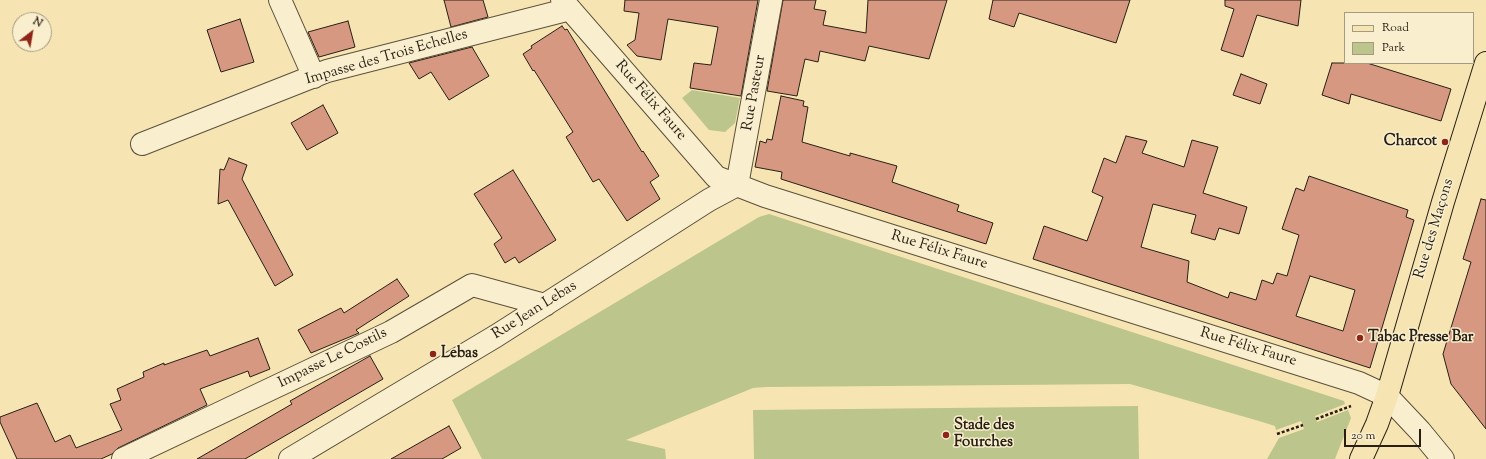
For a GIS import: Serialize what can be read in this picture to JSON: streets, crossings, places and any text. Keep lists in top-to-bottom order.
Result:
{
  "streets": {
    "main road": ["Rue des Maçons"],
    "street": [
      "Impasse des Trois Echelles",
      "Rue Pasteur",
      "Rue Félix Faure",
      "Rue Jean Lebas",
      "Impasse Le Costils"
    ]
  },
  "crossings": [
    ["Impasse des Trois Echelles", "Rue Félix Faure"],
    ["Rue Pasteur", "Rue Félix Faure"],
    ["Rue Pasteur", "Rue Jean Lebas"],
    ["Rue Félix Faure", "Rue des Maçons"],
    ["Rue Félix Faure", "Rue Jean Lebas"],
    ["Rue Jean Lebas", "Impasse Le Costils"]
  ],
  "places": [
    "Charcot",
    "Tabac Presse Bar",
    "Lebas",
    "Stade des Fourches"
  ],
  "legend": ["Road", "Park"],
  "scale_bar": "20 m",
  "north": "top right"
}
